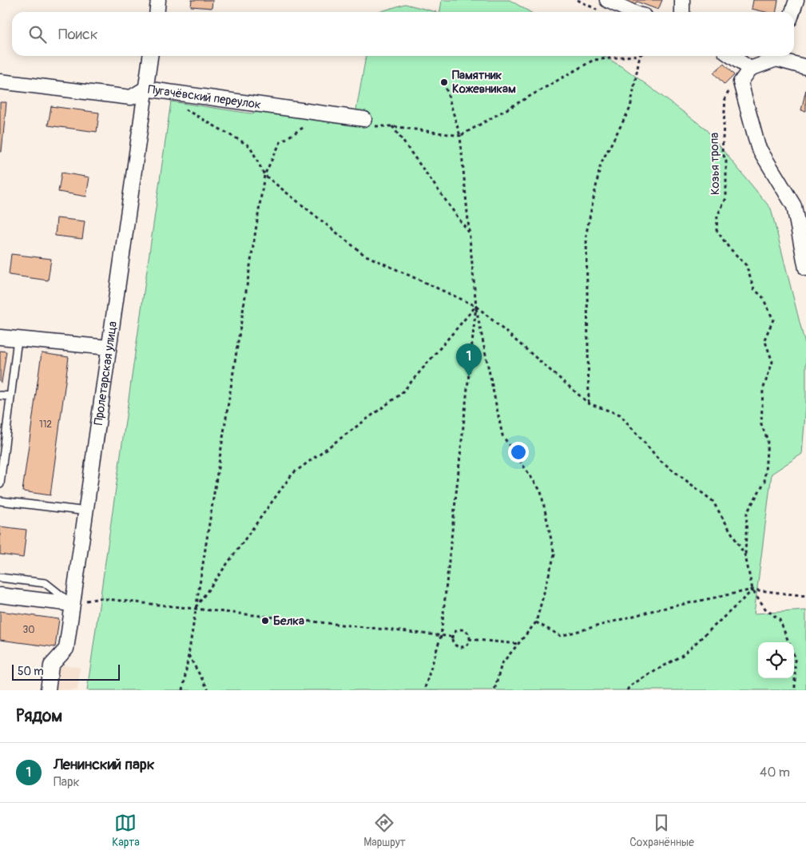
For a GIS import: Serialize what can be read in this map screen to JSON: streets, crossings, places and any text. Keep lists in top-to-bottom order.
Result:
{
  "streets": {
    "street": ["Пугачёвский переулок", "Пролетарская улица"],
    "path": ["Козья тропа"]
  },
  "crossings": [
    ["Пугачёвский переулок", "Пролетарская улица"]
  ],
  "places": ["Памятник Кожевникам", "Белка"],
  "house_numbers": ["112", "30"],
  "scale_bar": "50 m",
  "page": {
    "search": "Поиск",
    "pins": "1",
    "scale": "50 m",
    "heading": "Рядом",
    "list": [
      {
        "mark": "1",
        "name": "Ленинский парк",
        "note": "Парк",
        "value": "40 m"
      }
    ],
    "nav": ["Карта", "Маршрут", "Сохранённые"]
  }
}
